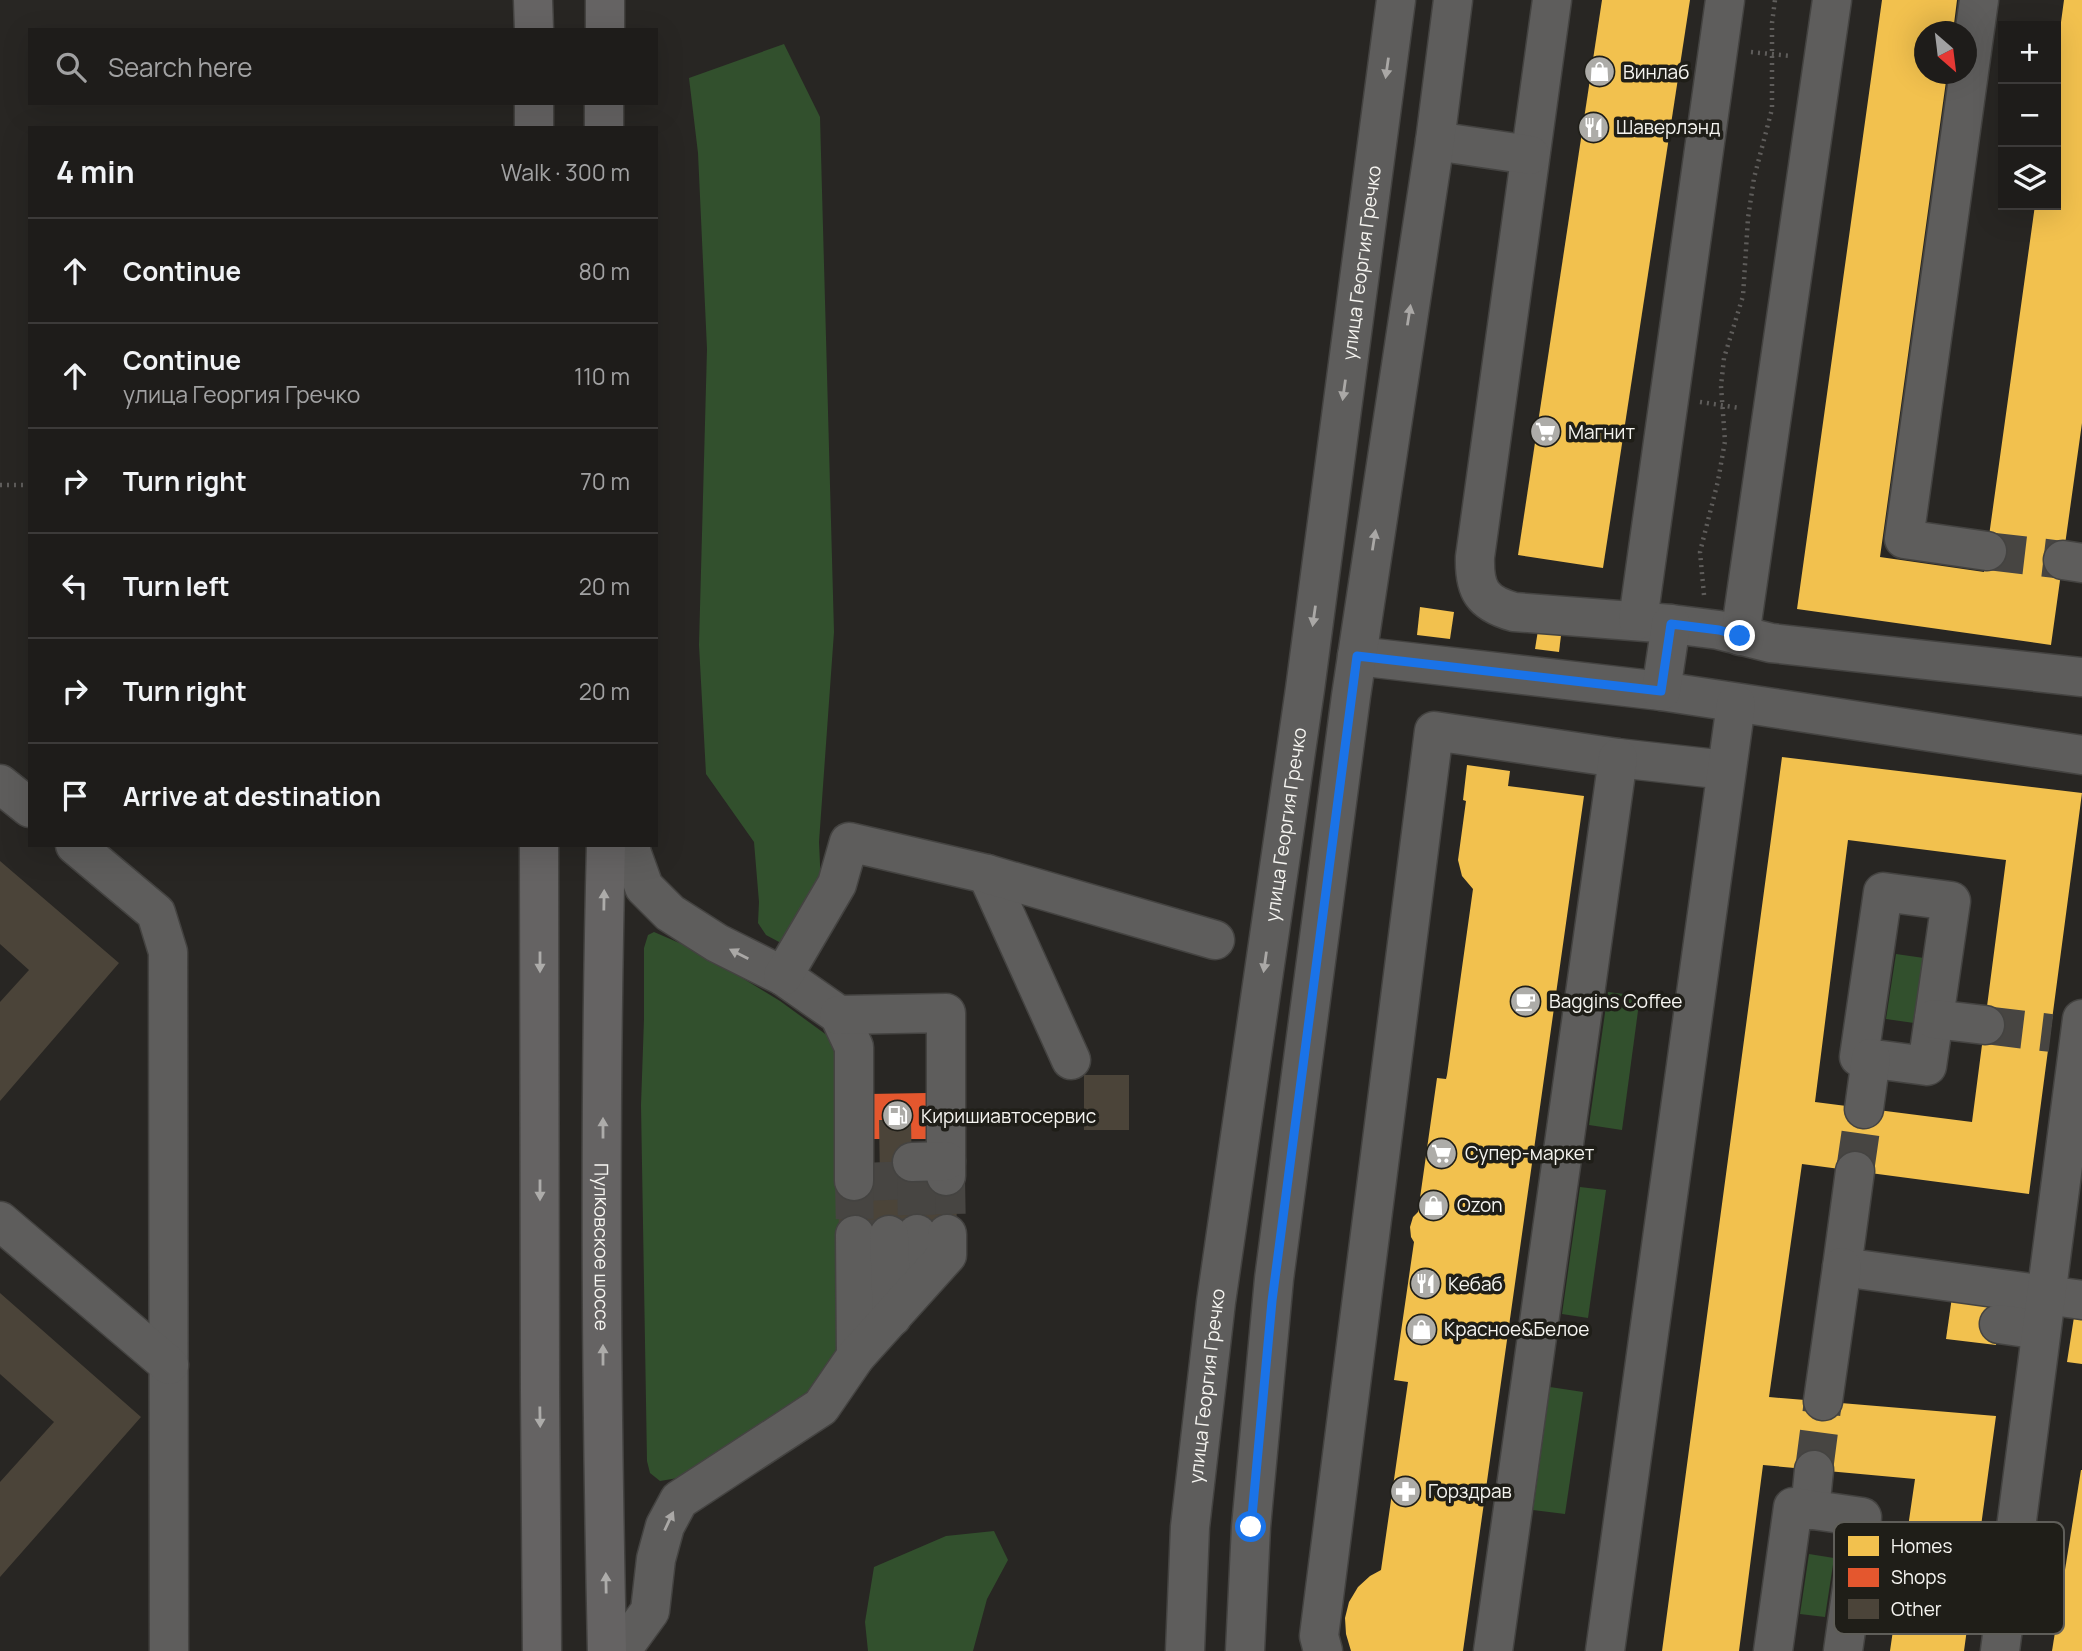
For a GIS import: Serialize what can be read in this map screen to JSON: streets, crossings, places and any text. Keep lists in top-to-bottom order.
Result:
{
  "streets": {
    "highway": ["Пулковское шоссе"],
    "street": ["улица Георгия Гречко"]
  },
  "places": {
    "shop": ["Винлаб", "Ozon", "Красное&Белое"],
    "restaurant": ["Шаверлэнд", "Кебаб"],
    "supermarket": ["Магнит", "Супер-маркет"],
    "cafe": ["Baggins Coffee"],
    "fuel station": ["Киришиавтосервис"],
    "pharmacy": ["Горздрав"]
  },
  "legend": ["Homes", "Shops", "Other"],
  "north": "bottom right",
  "page": {
    "map_buttons": ["+", "−"],
    "search": "Search here",
    "heading": ["4 min", "Walk · 300 m"],
    "list": [
      ["Continue", "80 m"],
      ["Continue", "улица Георгия Гречко", "110 m"],
      ["Turn right", "70 m"],
      ["Turn left", "20 m"],
      ["Turn right", "20 m"],
      "Arrive at destination"
    ]
  }
}
